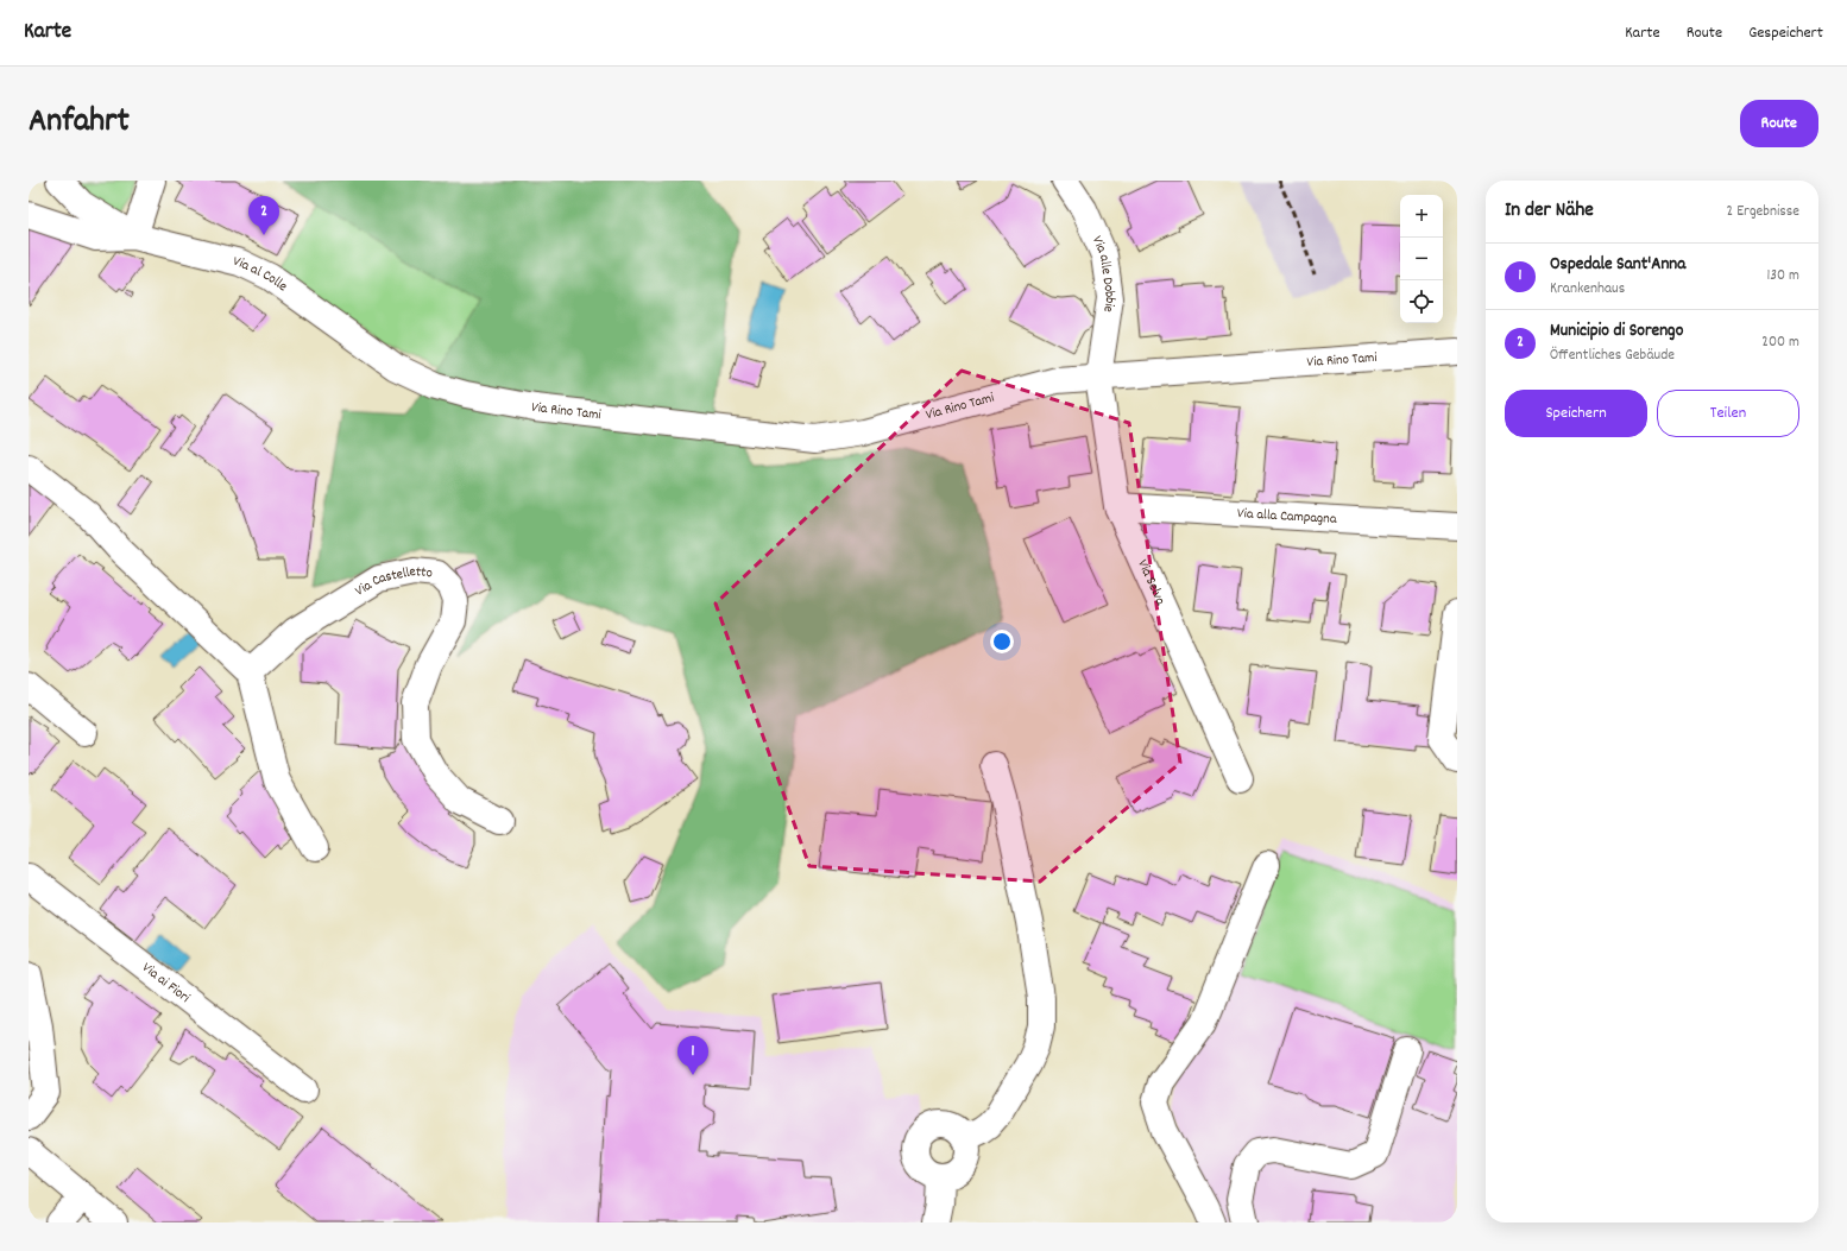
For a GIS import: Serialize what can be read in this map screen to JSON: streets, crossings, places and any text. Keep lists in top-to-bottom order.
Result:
{
  "streets": {
    "street": [
      "Via alle Dobbie",
      "Via al Colle",
      "Via Rino Tami",
      "Via alla Campagna",
      "Via Selva",
      "Via Castelletto",
      "Via ai Fiori"
    ]
  },
  "crossings": [
    ["Via alle Dobbie", "Via Rino Tami"],
    ["Via alle Dobbie", "Via Selva"],
    ["Via al Colle", "Via Rino Tami"],
    ["Via Rino Tami", "Via Selva"],
    ["Via alla Campagna", "Via Selva"]
  ],
  "page": {
    "header": "Karte",
    "nav": ["Karte", "Route", "Gespeichert"],
    "title": "Anfahrt",
    "buttons": [
      "Route",
      ["Speichern", "Teilen"]
    ],
    "heading": ["In der Nähe", "2 Ergebnisse"],
    "map_buttons": ["+", "−"],
    "pins": ["2", "1"],
    "list": [
      {
        "mark": "1",
        "name": "Ospedale Sant'Anna",
        "note": "Krankenhaus",
        "value": "130 m"
      },
      {
        "mark": "2",
        "name": "Municipio di Sorengo",
        "note": "Öffentliches Gebäude",
        "value": "200 m"
      }
    ]
  }
}
